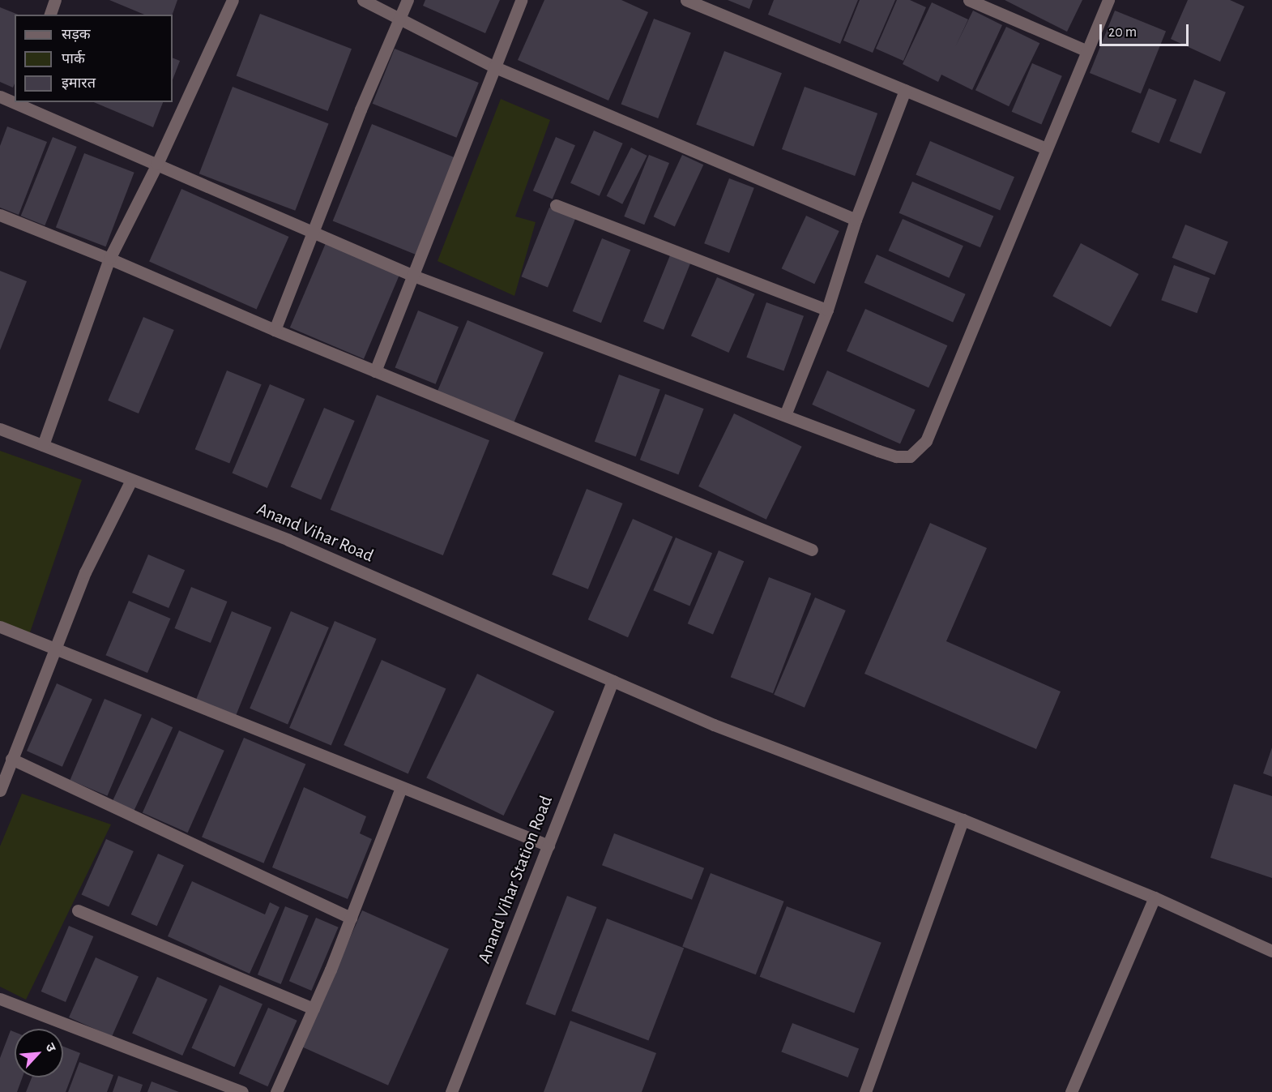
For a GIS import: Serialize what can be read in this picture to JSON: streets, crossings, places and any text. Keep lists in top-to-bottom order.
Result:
{
  "streets": {
    "street": ["Anand Vihar Road", "Anand Vihar Station Road"]
  },
  "crossings": [
    ["Anand Vihar Road", "Anand Vihar Station Road"]
  ],
  "legend": ["सड़क", "पार्क", "इमारत"],
  "scale_bar": "20 m",
  "north": "top right"
}
